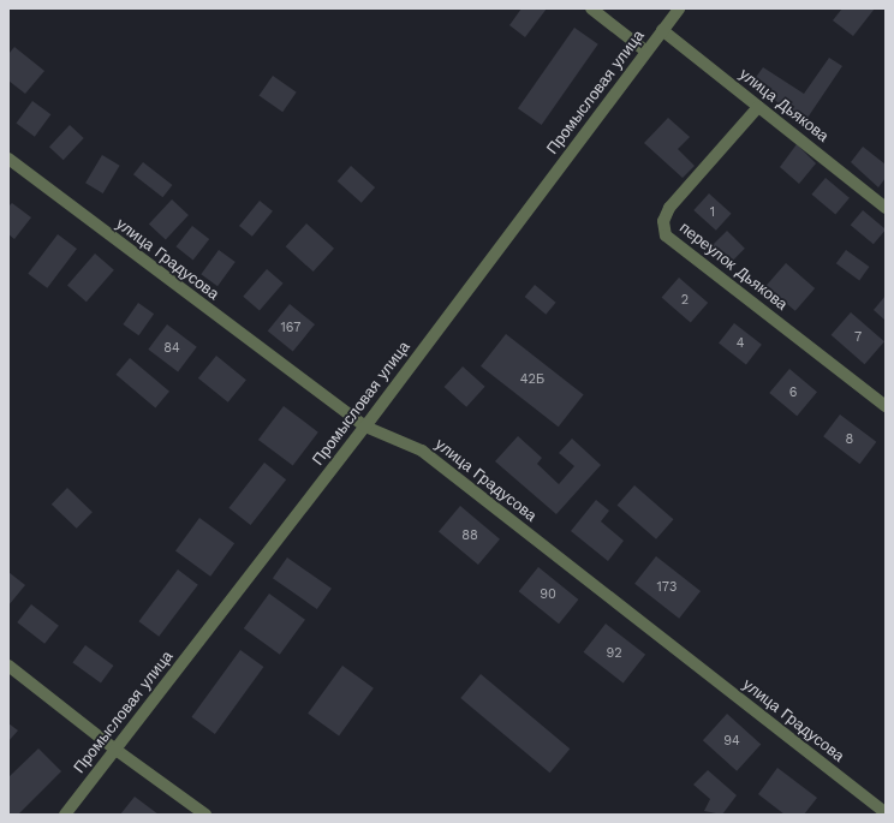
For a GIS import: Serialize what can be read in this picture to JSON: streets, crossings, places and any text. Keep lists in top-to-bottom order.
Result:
{
  "streets": {
    "street": [
      "Промысловая улица",
      "улица Дьякова",
      "улица Градусова",
      "переулок Дьякова"
    ]
  },
  "crossings": [
    ["Промысловая улица", "улица Дьякова"],
    ["Промысловая улица", "улица Градусова"],
    ["улица Дьякова", "переулок Дьякова"]
  ],
  "house_numbers": [
    "1",
    "2",
    "167",
    "7",
    "4",
    "84",
    "42Б",
    "6",
    "8",
    "88",
    "173",
    "90",
    "92",
    "94"
  ]
}
